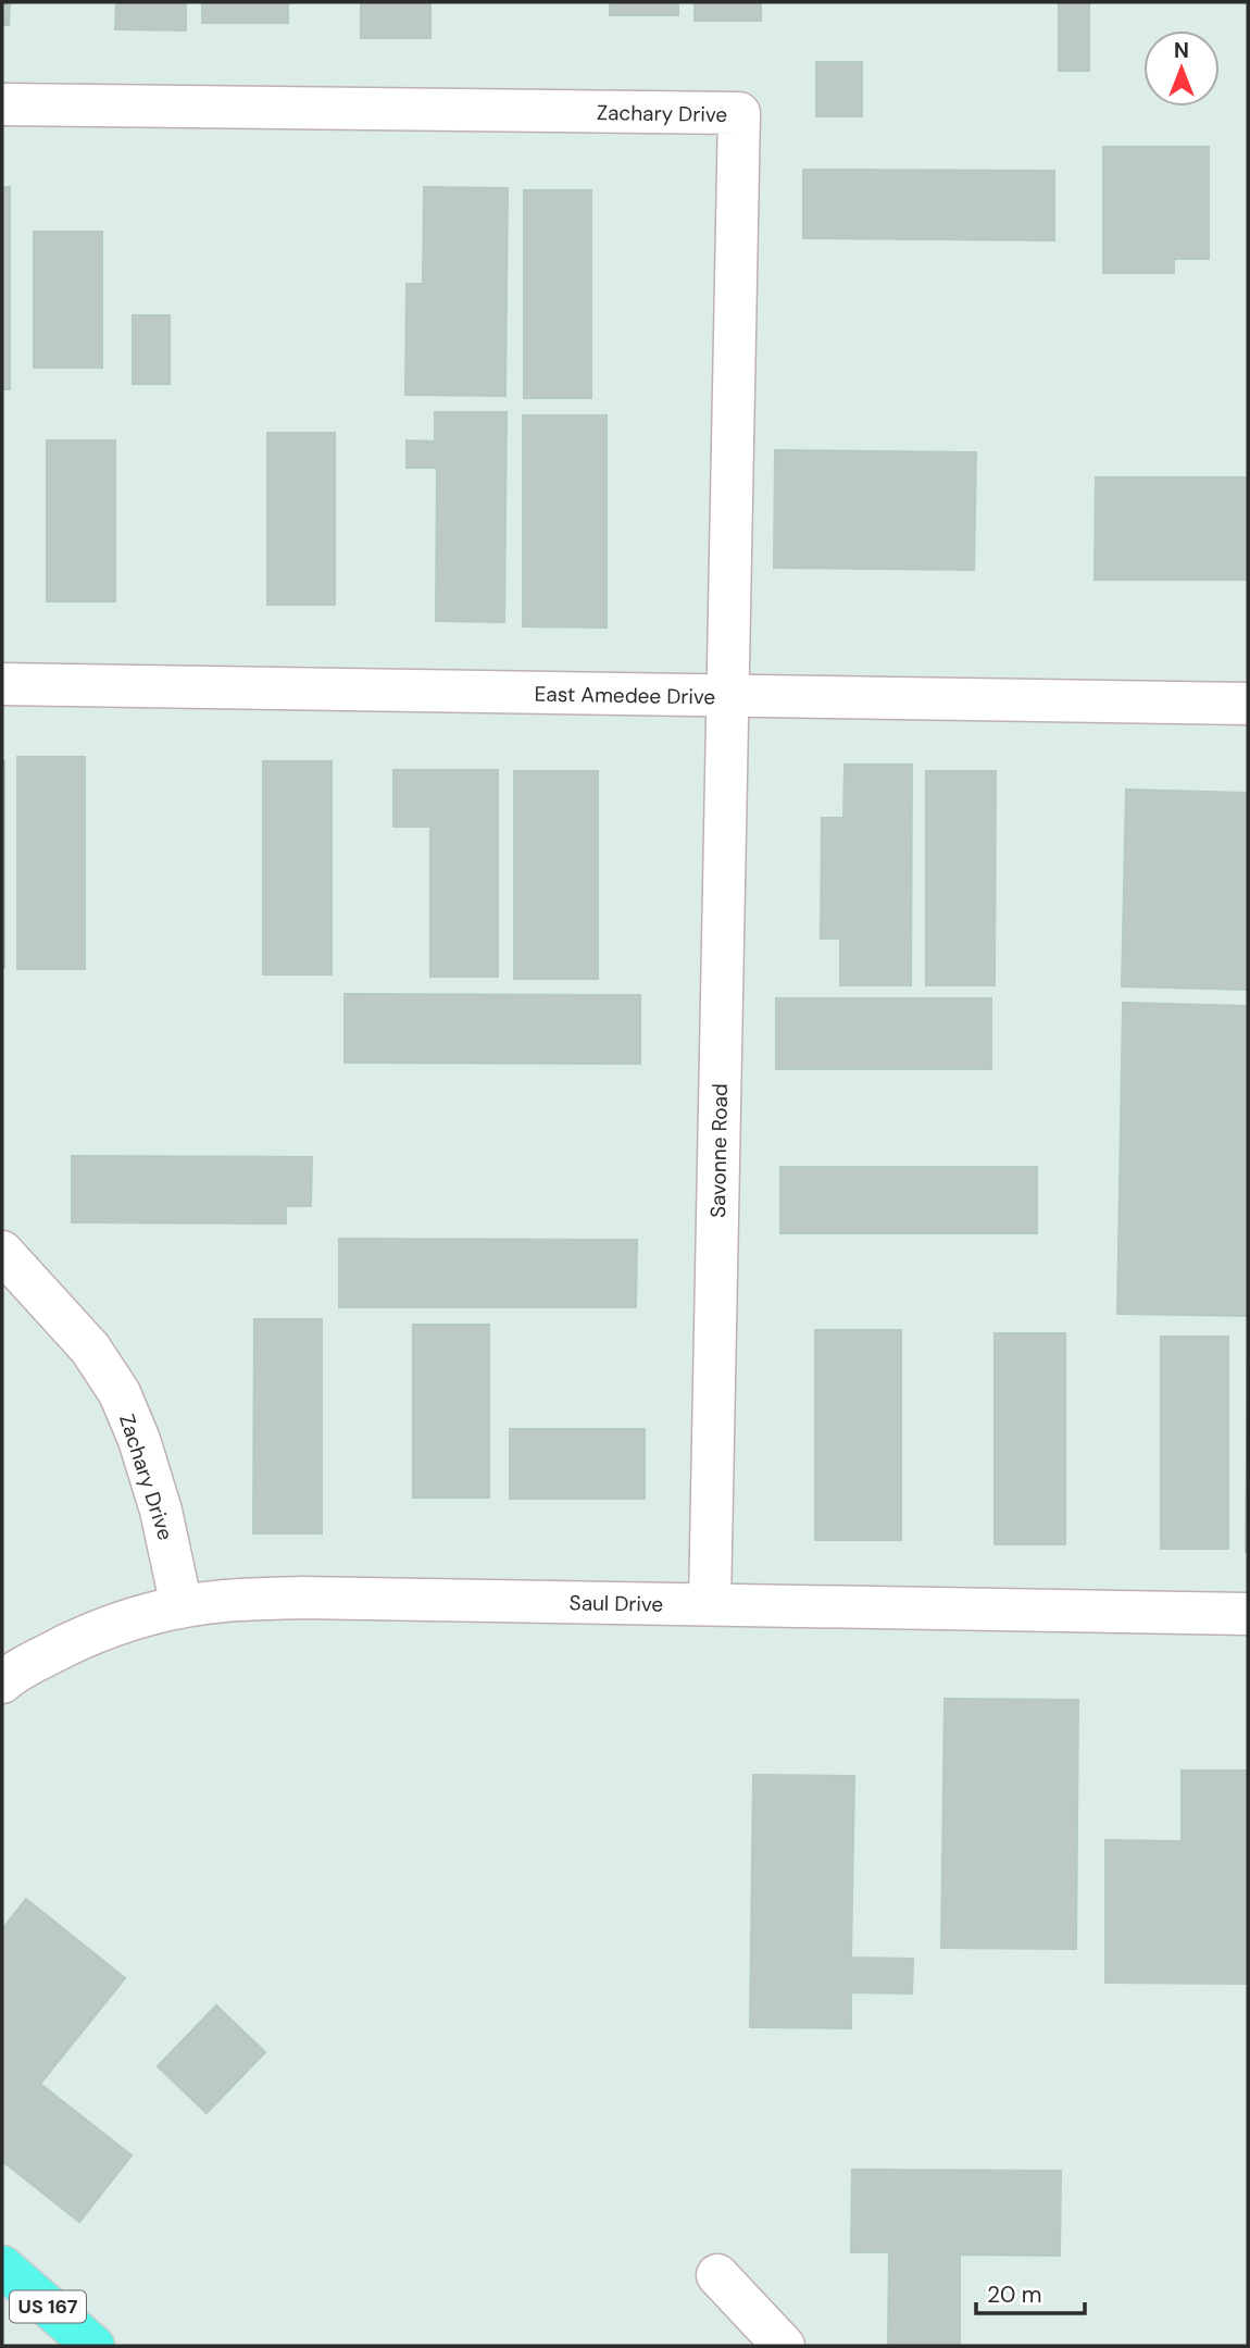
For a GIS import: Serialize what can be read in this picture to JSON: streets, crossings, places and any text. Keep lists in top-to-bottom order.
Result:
{
  "streets": {
    "main road": ["US 167"],
    "street": [
      "Zachary Drive",
      "East Amedee Drive",
      "Savonne Road",
      "Saul Drive"
    ]
  },
  "crossings": [
    ["Zachary Drive", "East Amedee Drive"],
    ["Zachary Drive", "Savonne Road"],
    ["Zachary Drive", "Saul Drive"],
    ["East Amedee Drive", "Savonne Road"],
    ["Savonne Road", "Saul Drive"]
  ],
  "scale_bar": "20 m",
  "north": "top"
}
